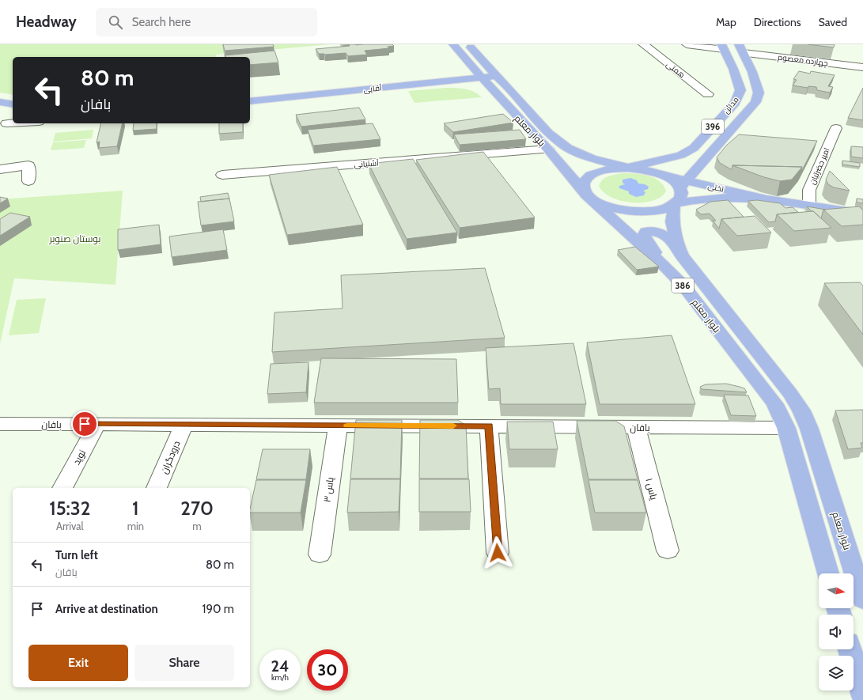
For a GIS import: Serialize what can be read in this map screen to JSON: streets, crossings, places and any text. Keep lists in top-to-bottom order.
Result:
{
  "streets": {
    "main road": [
      "آقایی",
      "مدائن",
      "396",
      "بلوار معلم",
      "تختی",
      "386"
    ],
    "street": [
      "چهارده معصوم",
      "همتی",
      "آشتیانی",
      "امیر حضرتیان",
      "بافان",
      "نوید",
      "درودگران",
      "یاس ۱",
      "یاس ۳"
    ]
  },
  "crossings": [
    ["چهارده معصوم", "مدائن"],
    ["آقایی", "بلوار معلم"],
    ["مدائن", "بلوار معلم"],
    ["مدائن", "تختی"],
    ["بلوار معلم", "آشتیانی"],
    ["بلوار معلم", "تختی"],
    ["بلوار معلم", "بافان"],
    ["امیر حضرتیان", "تختی"],
    ["بافان", "نوید"],
    ["بافان", "درودگران"],
    ["بافان", "یاس ۱"],
    ["بافان", "یاس ۳"]
  ],
  "parks": ["بوستان صنوبر"],
  "north": "right",
  "page": {
    "header": "Headway",
    "search": "Search here",
    "nav": ["Map", "Directions", "Saved"],
    "turn": ["80 m", "بافان"],
    "eta": [
      "15:32",
      "Arrival",
      "1",
      "min",
      "270",
      "m"
    ],
    "list": [
      {
        "name": "Turn left",
        "note": "بافان",
        "value": "80 m"
      },
      {
        "name": "Arrive at destination",
        "value": "190 m"
      }
    ],
    "buttons": ["Exit", "Share"],
    "speed": "24 km/h",
    "limit": "30"
  }
}
